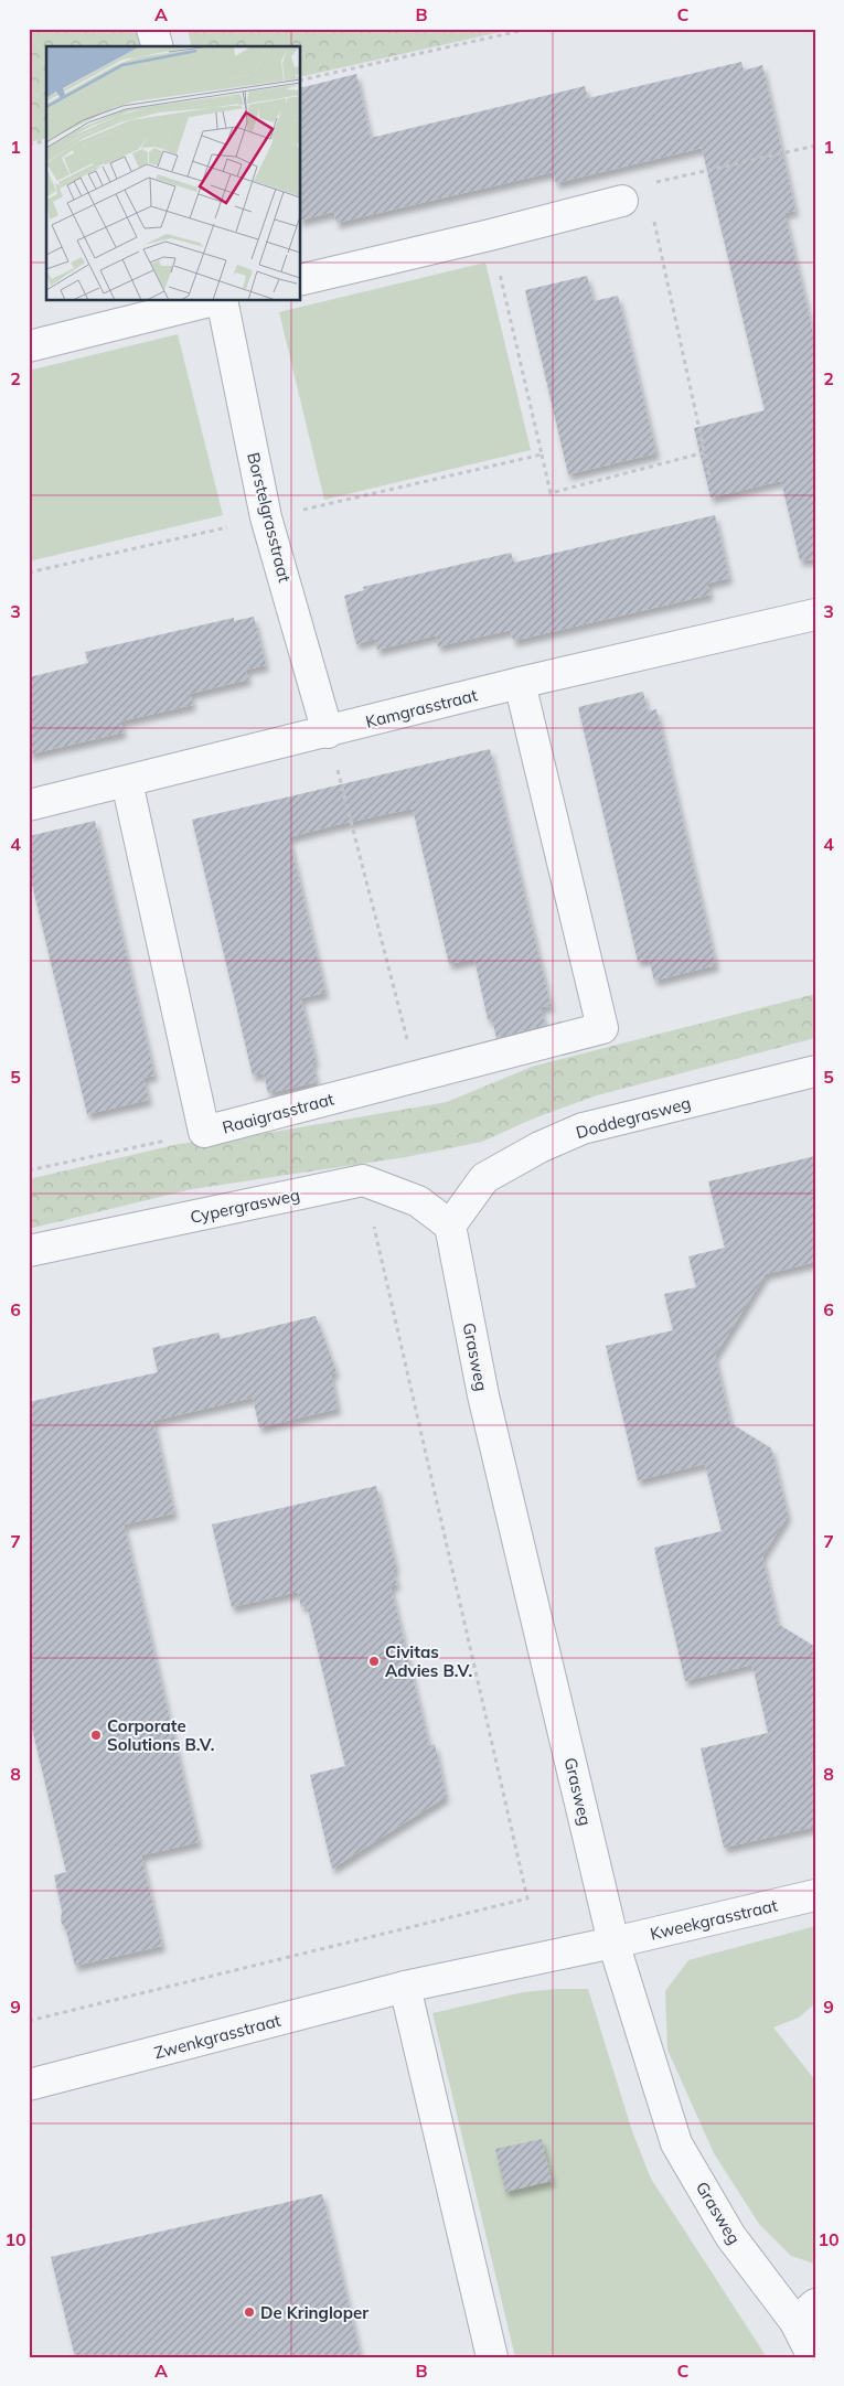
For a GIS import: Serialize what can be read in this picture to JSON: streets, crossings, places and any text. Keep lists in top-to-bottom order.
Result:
{
  "streets": {
    "street": [
      "Borstelgrasstraat",
      "Kamgrasstraat",
      "Raaigrasstraat",
      "Doddegrasweg",
      "Cypergrasweg",
      "Grasweg",
      "Kweekgrasstraat",
      "Zwenkgrasstraat"
    ]
  },
  "crossings": [
    ["Borstelgrasstraat", "Kamgrasstraat"],
    ["Kamgrasstraat", "Raaigrasstraat"],
    ["Doddegrasweg", "Grasweg"],
    ["Grasweg", "Kweekgrasstraat"],
    ["Grasweg", "Zwenkgrasstraat"],
    ["Kweekgrasstraat", "Zwenkgrasstraat"]
  ],
  "places": ["Civitas Advies B.V.", "Corporate Solutions B.V.", "De Kringloper"],
  "grid": {
    "columns": ["A", "B", "C"],
    "rows": [
      "1",
      "2",
      "3",
      "4",
      "5",
      "6",
      "7",
      "8",
      "9",
      "10"
    ]
  }
}
